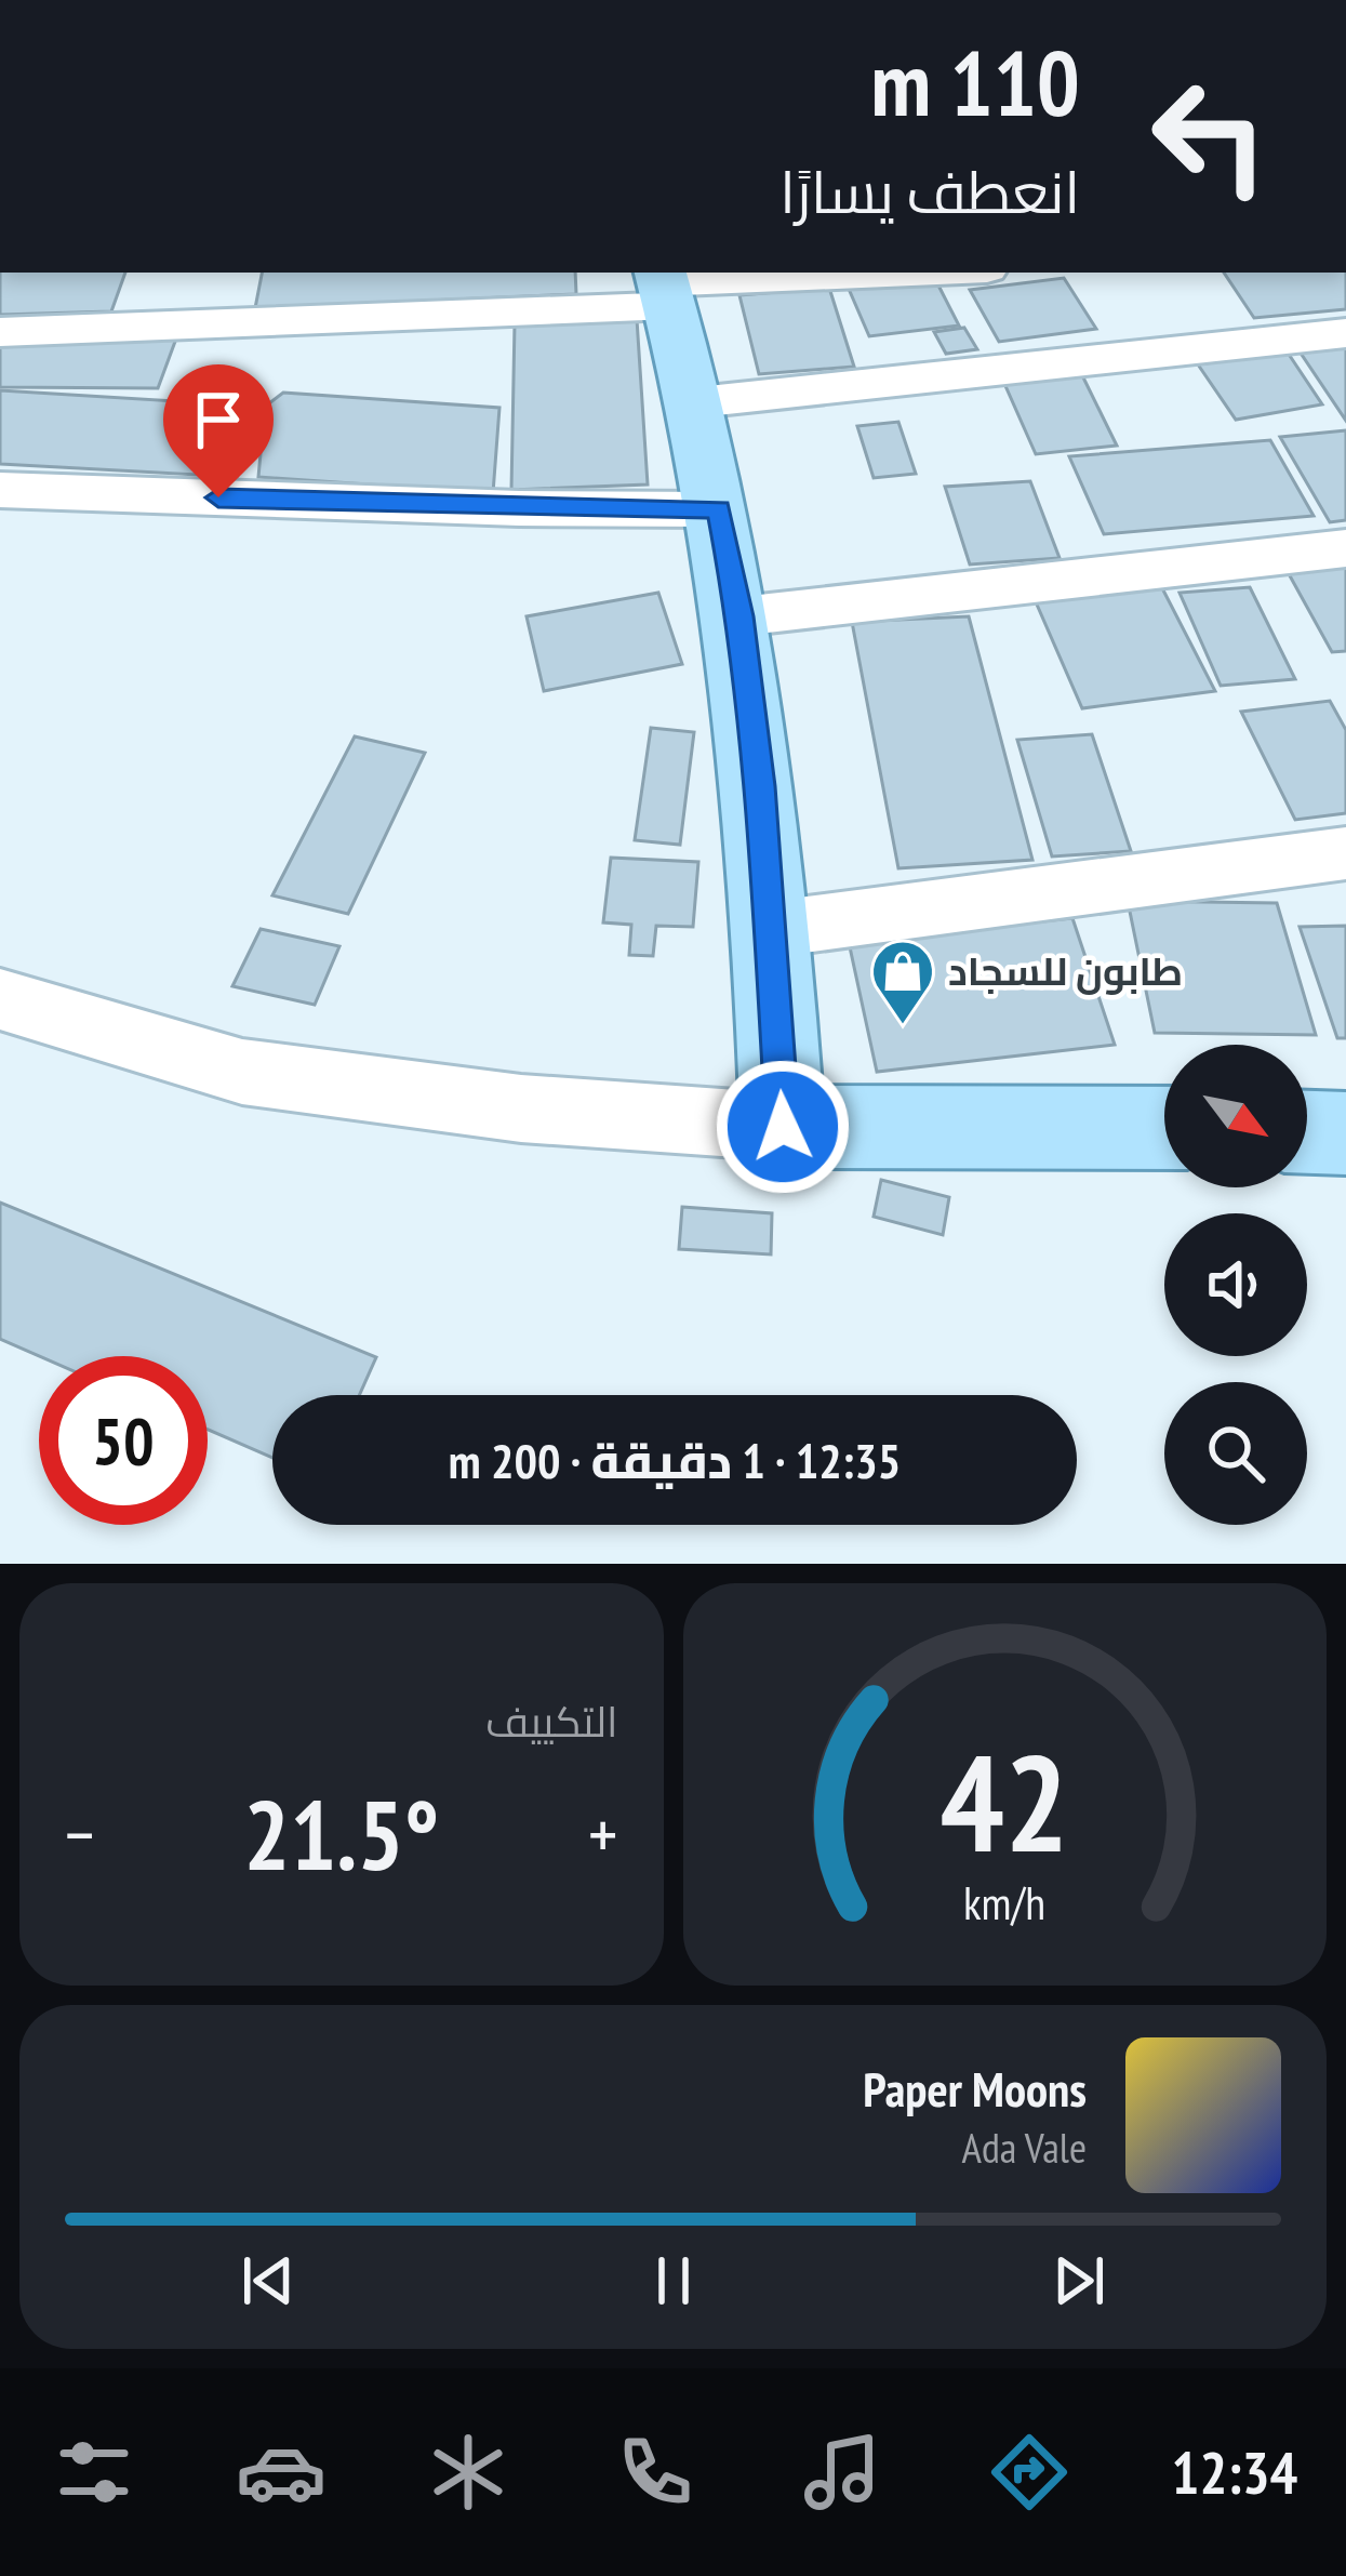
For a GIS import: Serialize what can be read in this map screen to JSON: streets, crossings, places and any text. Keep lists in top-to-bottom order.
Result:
{
  "places": {
    "shop": ["طابون للسجاد"]
  },
  "north": "bottom right",
  "page": {
    "turn": ["110 m", "انعطف يسارًا"],
    "limit": "50",
    "trip": "12:35 · 1 دقيقة · 200 m",
    "tile": "التكييف",
    "heat": ["−", "21.5°", "+"],
    "song": ["Paper Moons", "Ada Vale"],
    "tabs": "12:34",
    "gauge": ["42", "km/h"]
  }
}
